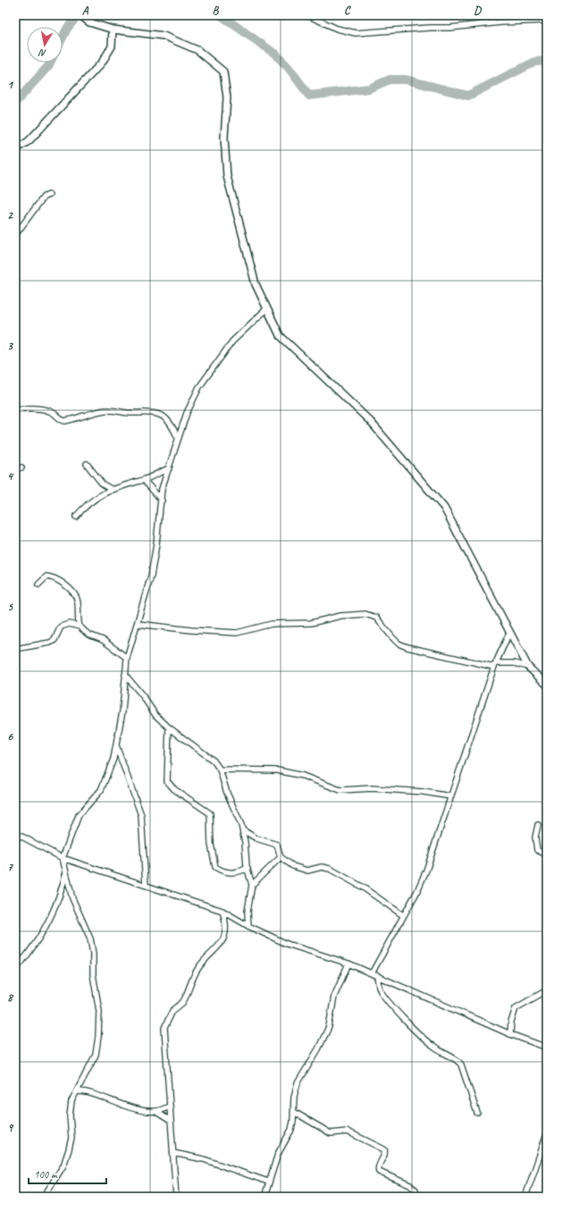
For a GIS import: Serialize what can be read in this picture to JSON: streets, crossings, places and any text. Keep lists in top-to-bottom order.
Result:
{
  "scale_bar": "100 m",
  "north": "bottom",
  "grid": {
    "columns": [
      "A",
      "B",
      "C",
      "D"
    ],
    "rows": [
      "1",
      "2",
      "3",
      "4",
      "5",
      "6",
      "7",
      "8",
      "9"
    ]
  }
}
